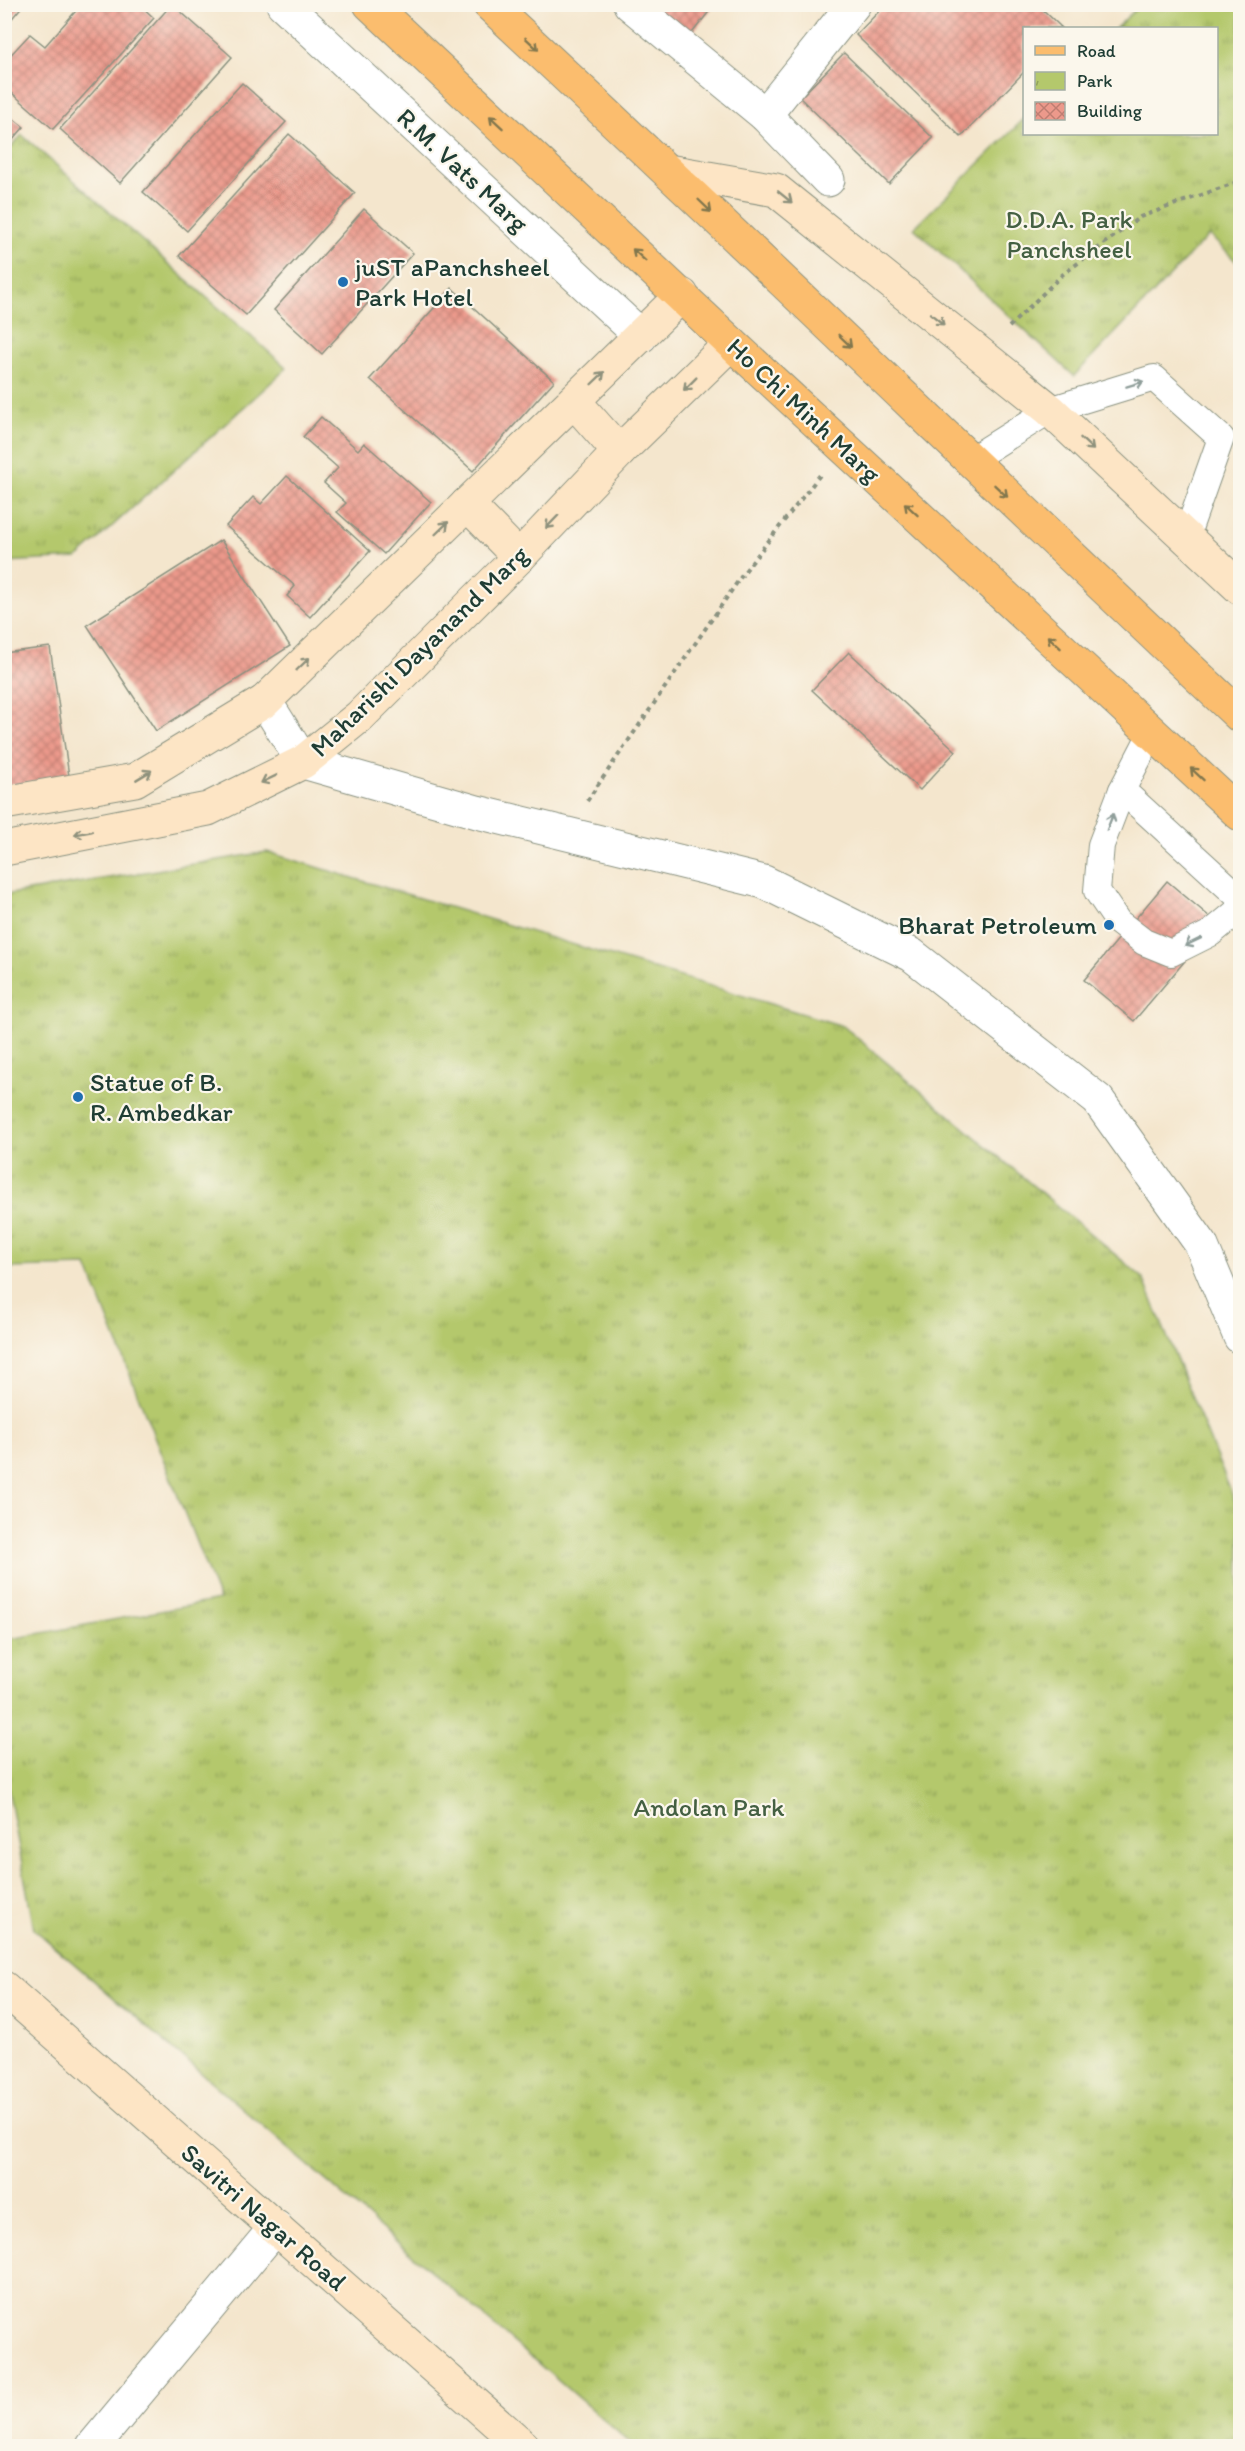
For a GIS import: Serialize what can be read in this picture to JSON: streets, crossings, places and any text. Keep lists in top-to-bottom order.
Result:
{
  "streets": {
    "main road": ["Ho Chi Minh Marg"],
    "street": ["R.M. Vats Marg", "Maharishi Dayanand Marg", "Savitri Nagar Road"]
  },
  "crossings": [
    ["Ho Chi Minh Marg", "Maharishi Dayanand Marg"]
  ],
  "parks": ["D.D.A. Park Panchsheel", "Andolan Park"],
  "places": ["juST aPanchsheel Park Hotel", "Bharat Petroleum", "Statue of B. R. Ambedkar"],
  "legend": ["Road", "Park", "Building"]
}
